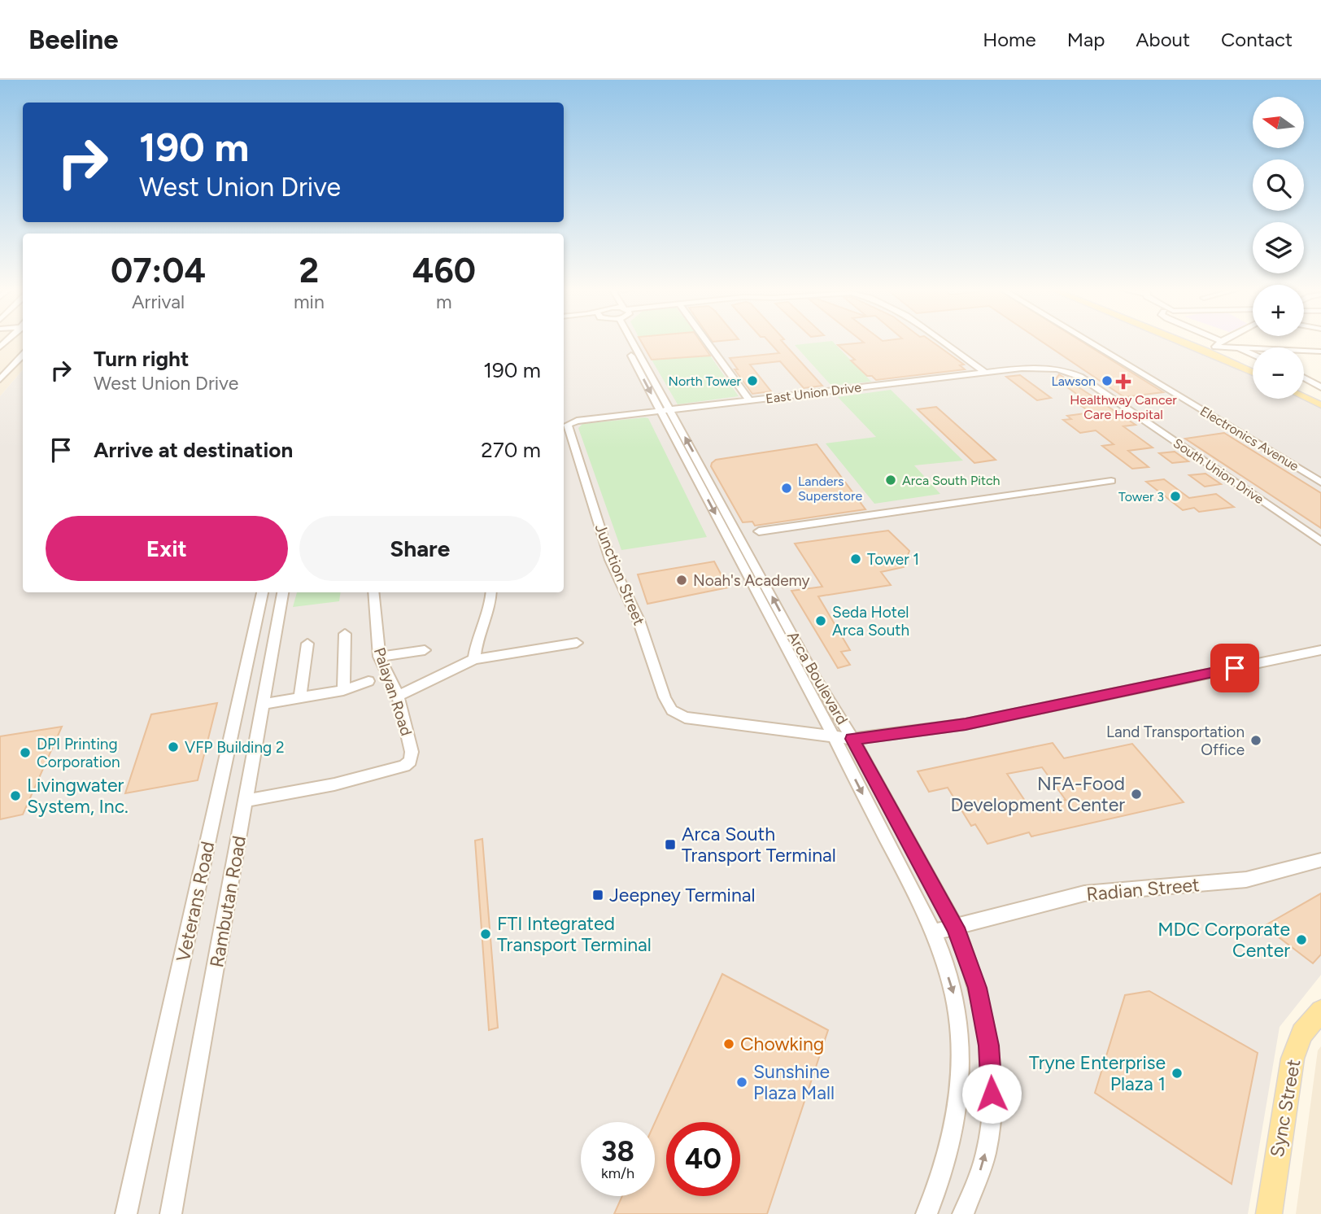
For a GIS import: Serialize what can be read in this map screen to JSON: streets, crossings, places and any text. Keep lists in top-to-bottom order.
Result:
{
  "streets": {
    "main road": ["Sync Street"],
    "street": [
      "East Union Drive",
      "Electronics Avenue",
      "South Union Drive",
      "Junction Street",
      "Arca Boulevard",
      "Palayan Road",
      "Radian Street",
      "Veterans Road",
      "Rambutan Road"
    ]
  },
  "crossings": [
    ["East Union Drive", "South Union Drive"],
    ["East Union Drive", "Junction Street"],
    ["East Union Drive", "Arca Boulevard"],
    ["Junction Street", "Arca Boulevard"],
    ["Arca Boulevard", "Radian Street"],
    ["Palayan Road", "Rambutan Road"]
  ],
  "places": {
    "other": [
      "North Tower",
      "Lawson",
      "Arca South Pitch",
      "Landers Superstore",
      "Tower 3",
      "Tower 1",
      "Noah's Academy",
      "Seda Hotel Arca South",
      "Land Transportation Office",
      "VFP Building 2",
      "DPI Printing Corporation",
      "NFA-Food Development Center",
      "Livingwater System, Inc.",
      "FTI Integrated Transport Terminal",
      "MDC Corporate Center",
      "Chowking",
      "Tryne Enterprise Plaza 1",
      "Sunshine Plaza Mall"
    ],
    "health": ["Healthway Cancer Care Hospital"],
    "transit": ["Arca South Transport Terminal", "Jeepney Terminal"]
  },
  "north": "left",
  "page": {
    "header": "Beeline",
    "nav": [
      "Home",
      "Map",
      "About",
      "Contact"
    ],
    "map_buttons": ["+", "−"],
    "turn": ["190 m", "West Union Drive"],
    "eta": [
      "07:04",
      "Arrival",
      "2",
      "min",
      "460",
      "m"
    ],
    "list": [
      {
        "name": "Turn right",
        "note": "West Union Drive",
        "value": "190 m"
      },
      {
        "name": "Arrive at destination",
        "value": "270 m"
      }
    ],
    "buttons": ["Exit", "Share"],
    "speed": "38 km/h",
    "limit": "40"
  }
}
